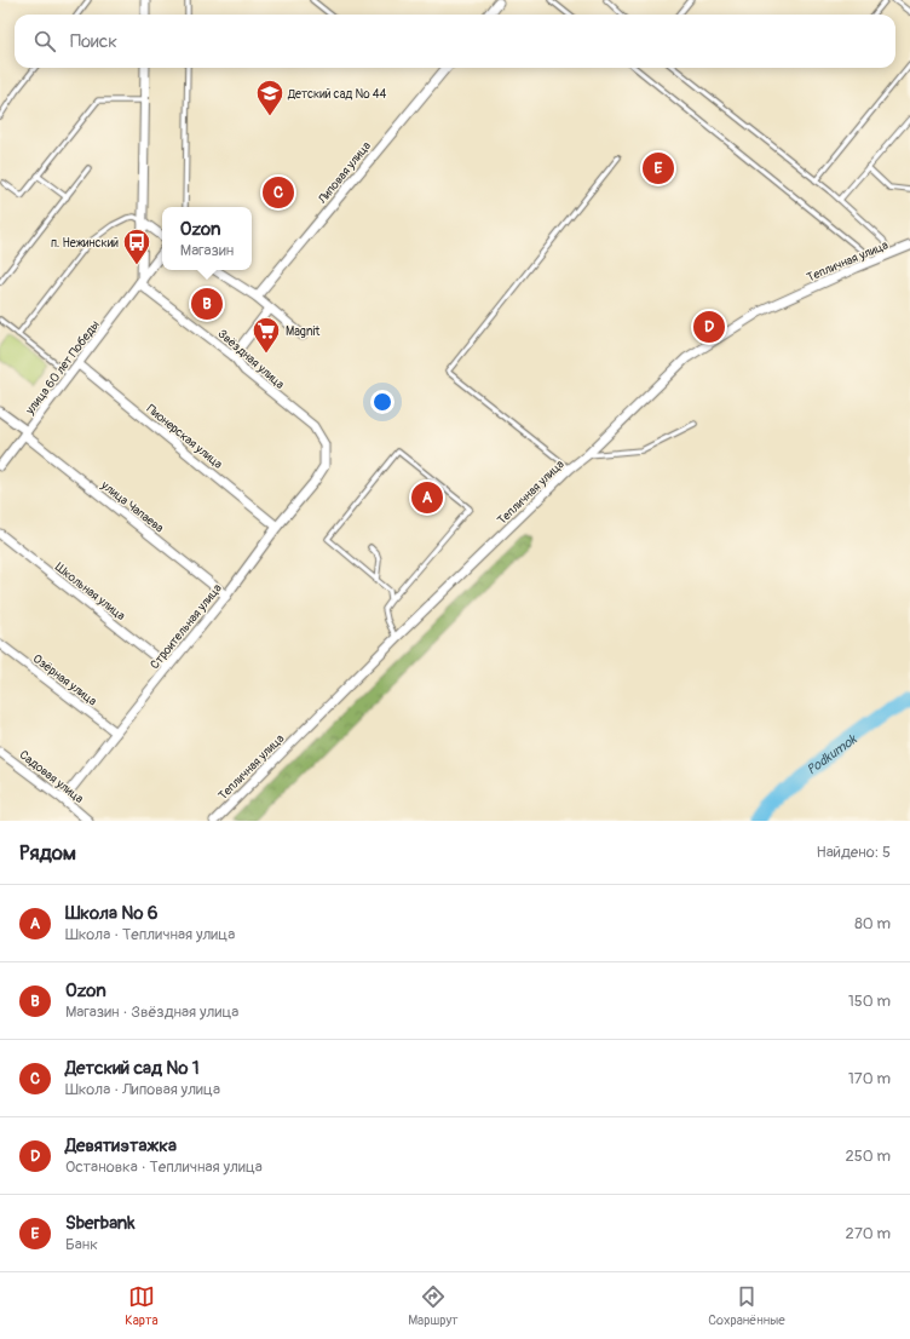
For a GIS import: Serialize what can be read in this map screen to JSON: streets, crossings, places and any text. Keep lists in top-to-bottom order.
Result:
{
  "streets": {
    "street": [
      "Липовая улица",
      "Тепличная улица",
      "Звёздная улица",
      "улица 60 лет Победы",
      "Пионерская улица",
      "улица Чапаева",
      "Школьная улица",
      "Строительная улица",
      "Озёрная улица",
      "Садовая улица"
    ]
  },
  "crossings": [
    ["Звёздная улица", "улица 60 лет Победы"],
    ["Звёздная улица", "Строительная улица"],
    ["улица 60 лет Победы", "Пионерская улица"],
    ["улица 60 лет Победы", "улица Чапаева"],
    ["Пионерская улица", "Строительная улица"],
    ["улица Чапаева", "Строительная улица"],
    ["Школьная улица", "Строительная улица"],
    ["Строительная улица", "Озёрная улица"],
    ["Строительная улица", "Садовая улица"]
  ],
  "water": ["Podkumok"],
  "places": {
    "school or university": ["Детский сад № 44"],
    "bus stop": ["п. Нежинский"],
    "supermarket": ["Magnit"]
  },
  "page": {
    "search": "Поиск",
    "pins": [
      "E",
      "C",
      "B",
      "D",
      "A"
    ],
    "popup": ["Ozon", "Магазин"],
    "heading": ["Рядом", "Найдено: 5"],
    "list": [
      {
        "mark": "A",
        "name": "Школа № 6",
        "note": "Школа · Тепличная улица",
        "value": "80 m"
      },
      {
        "mark": "B",
        "name": "Ozon",
        "note": "Магазин · Звёздная улица",
        "value": "150 m"
      },
      {
        "mark": "C",
        "name": "Детский сад № 1",
        "note": "Школа · Липовая улица",
        "value": "170 m"
      },
      {
        "mark": "D",
        "name": "Девятиэтажка",
        "note": "Остановка · Тепличная улица",
        "value": "250 m"
      },
      {
        "mark": "E",
        "name": "Sberbank",
        "note": "Банк",
        "value": "270 m"
      }
    ],
    "nav": ["Карта", "Маршрут", "Сохранённые"]
  }
}
